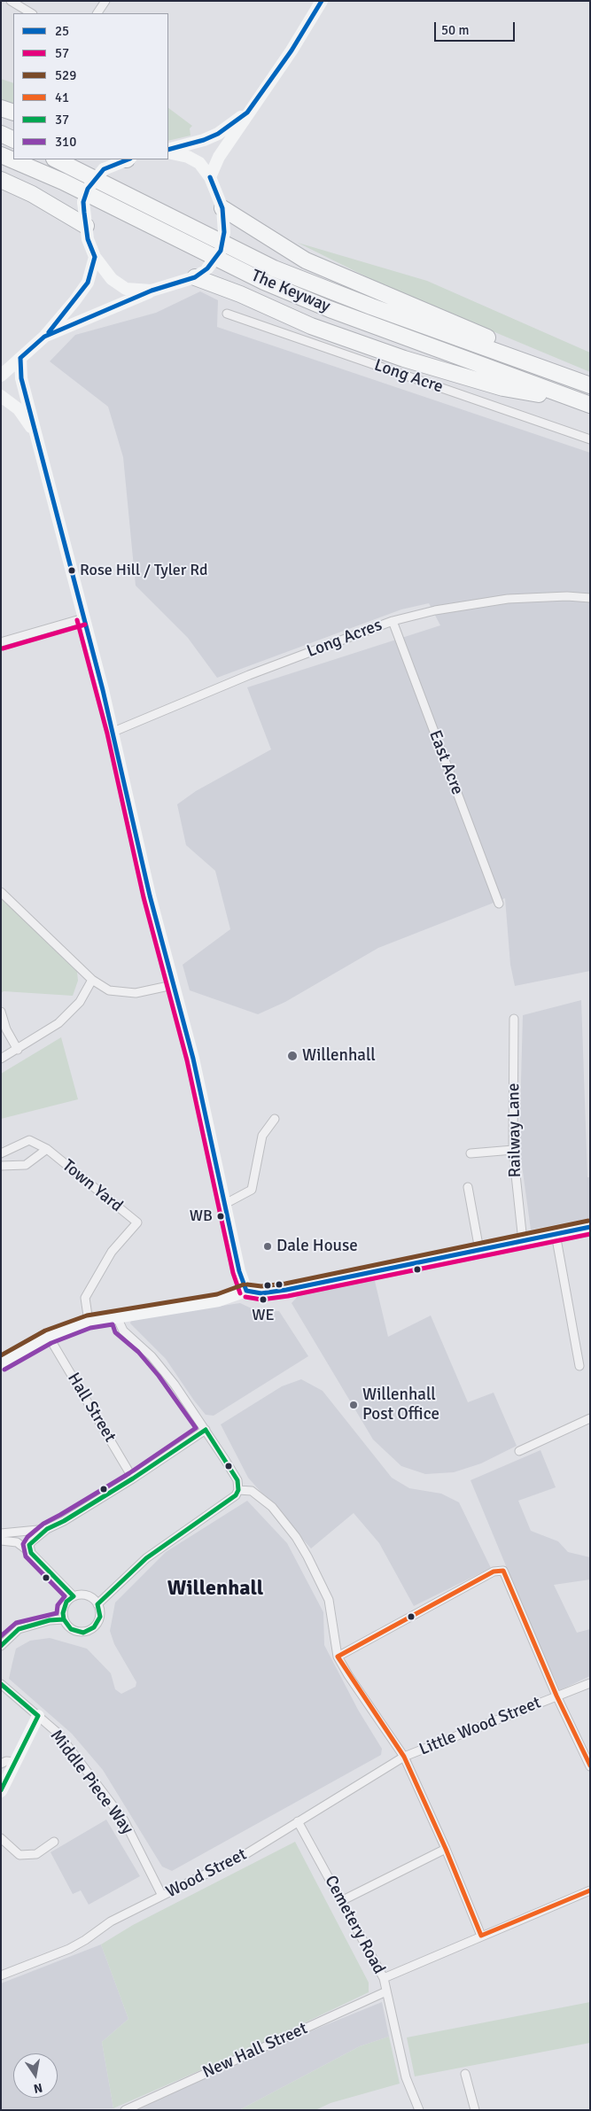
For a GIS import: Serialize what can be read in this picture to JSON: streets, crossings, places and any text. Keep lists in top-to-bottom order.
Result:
{
  "streets": {
    "highway": ["The Keyway"],
    "street": [
      "Long Acre",
      "Long Acres",
      "East Acre",
      "Railway Lane",
      "Town Yard",
      "Hall Street",
      "Little Wood Street",
      "Middle Piece Way",
      "Wood Street",
      "Cemetery Road",
      "New Hall Street"
    ]
  },
  "crossings": [
    ["Long Acres", "East Acre"],
    ["Little Wood Street", "Wood Street"],
    ["Middle Piece Way", "Wood Street"],
    ["Wood Street", "Cemetery Road"],
    ["Cemetery Road", "New Hall Street"]
  ],
  "districts": ["Willenhall"],
  "places": [
    "Rose Hill / Tyler Rd",
    "Willenhall",
    "WB",
    "Dale House",
    "WE",
    "Willenhall Post Office"
  ],
  "lines": [
    "transit line 25",
    "transit line 57",
    "transit line 529",
    "transit line 310",
    "transit line 37",
    "transit line 41"
  ],
  "legend": [
    "25",
    "57",
    "529",
    "41",
    "37",
    "310"
  ],
  "scale_bar": "50 m",
  "north": "bottom"
}
